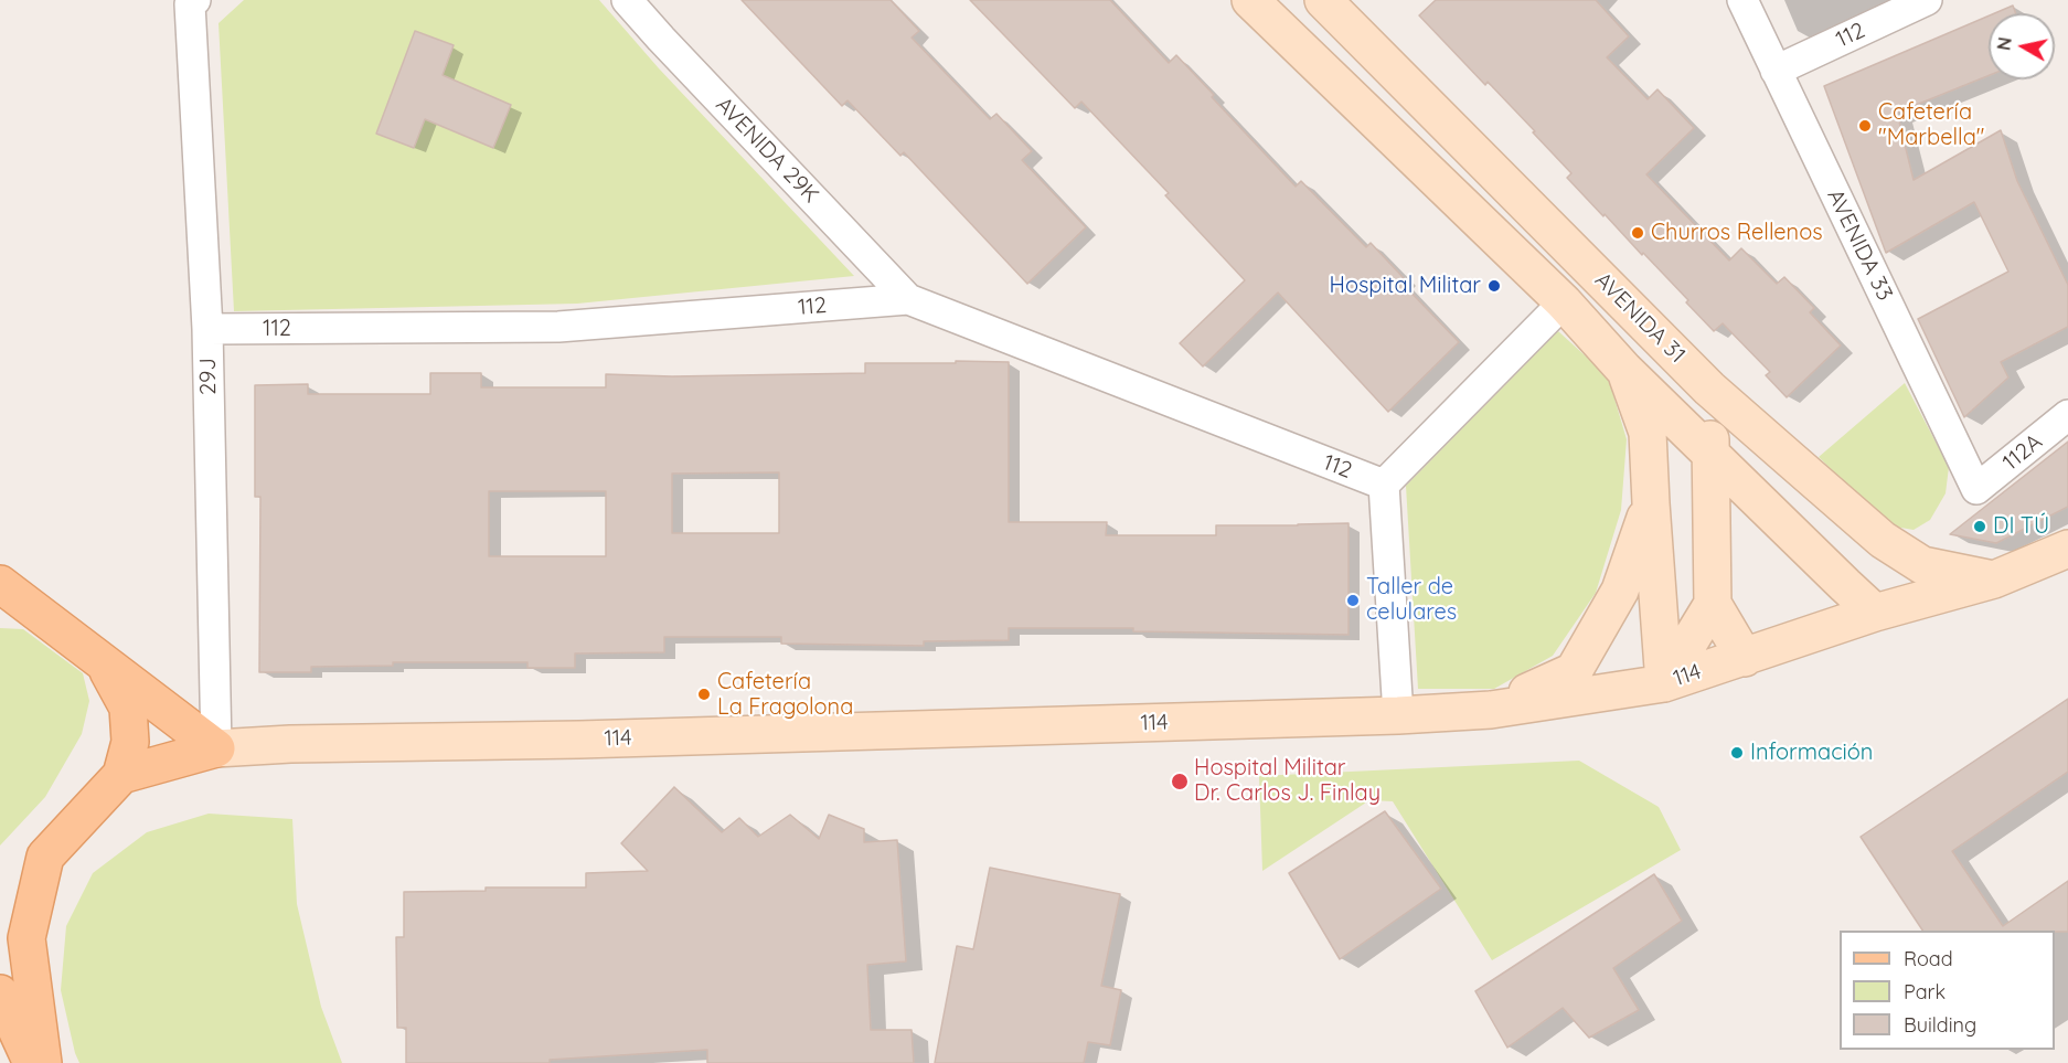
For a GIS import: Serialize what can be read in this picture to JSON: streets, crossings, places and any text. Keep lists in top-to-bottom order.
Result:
{
  "streets": {
    "main road": ["AVENIDA 31", "114"],
    "street": [
      "112",
      "AVENIDA 29K",
      "AVENIDA 33",
      "29J",
      "112A"
    ]
  },
  "crossings": [
    ["112", "AVENIDA 29K"],
    ["112", "AVENIDA 33"],
    ["112", "29J"],
    ["AVENIDA 33", "112A"],
    ["AVENIDA 31", "114"],
    ["29J", "114"]
  ],
  "places": [
    "Cafetería \"Marbella\"",
    "Churros Rellenos",
    "Hospital Militar",
    "DI TÚ",
    "Taller de celulares",
    "Cafetería La Fragolona",
    "Información",
    "Hospital Militar Dr. Carlos J. Finlay"
  ],
  "legend": ["Road", "Park", "Building"],
  "north": "left"
}
